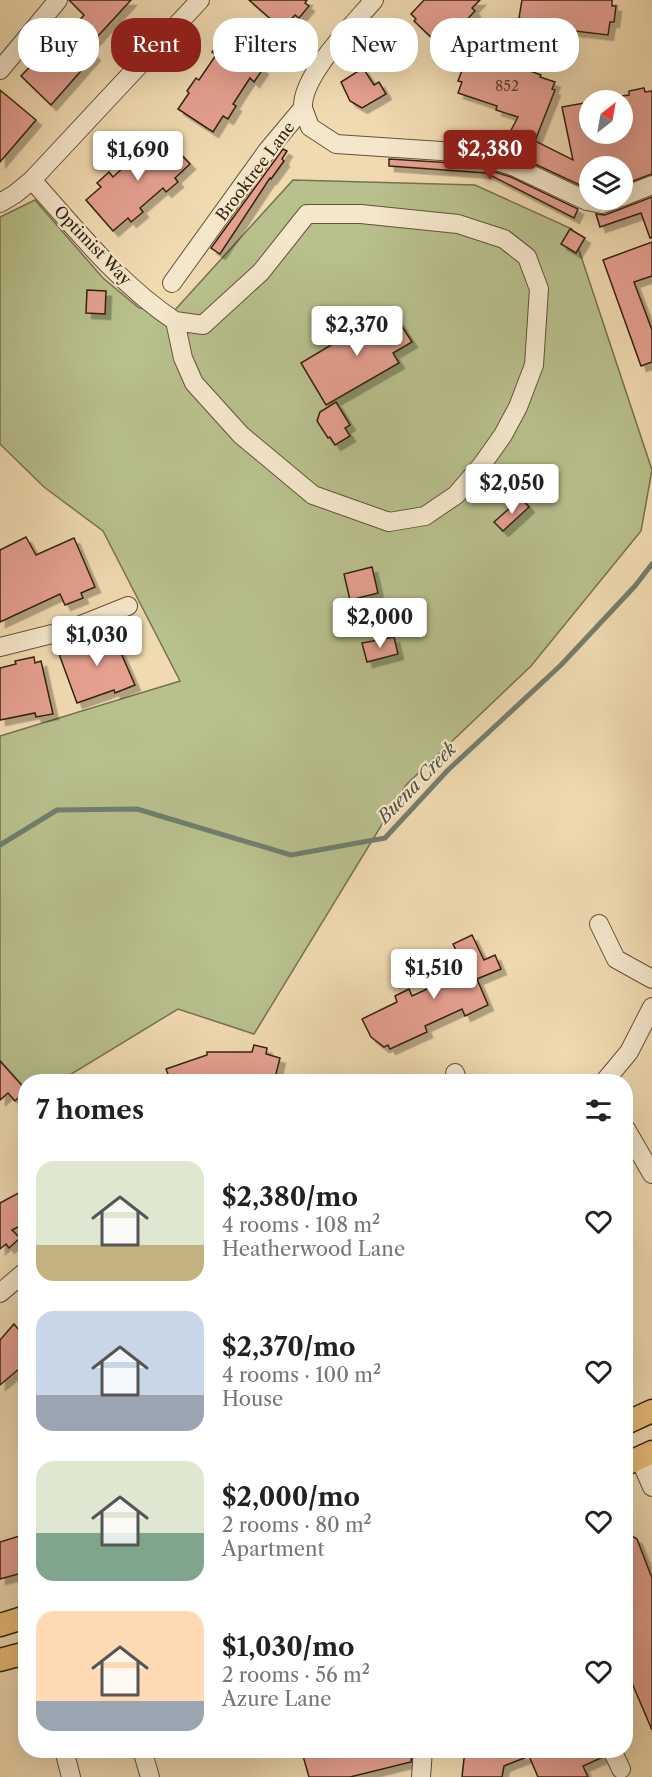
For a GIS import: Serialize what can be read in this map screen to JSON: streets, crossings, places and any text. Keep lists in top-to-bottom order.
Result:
{
  "streets": {
    "street": ["Brooktree Lane", "Optimist Way"]
  },
  "water": ["Buena Creek"],
  "house_numbers": ["852"],
  "north": "top right",
  "page": {
    "chip": [
      "Buy",
      "Rent",
      "Filters",
      "New",
      "Apartment"
    ],
    "price": [
      "$2,380",
      "$1,690",
      "$2,370",
      "$2,050",
      "$2,000",
      "$1,030",
      "$1,510"
    ],
    "heading": "7 homes",
    "list": [
      {
        "name": "$2,380/mo",
        "note": "4 rooms · 108 m² · Heatherwood Lane"
      },
      {
        "name": "$2,370/mo",
        "note": "4 rooms · 100 m² · House"
      },
      {
        "name": "$2,000/mo",
        "note": "2 rooms · 80 m² · Apartment"
      },
      {
        "name": "$1,030/mo",
        "note": "2 rooms · 56 m² · Azure Lane"
      }
    ]
  }
}
